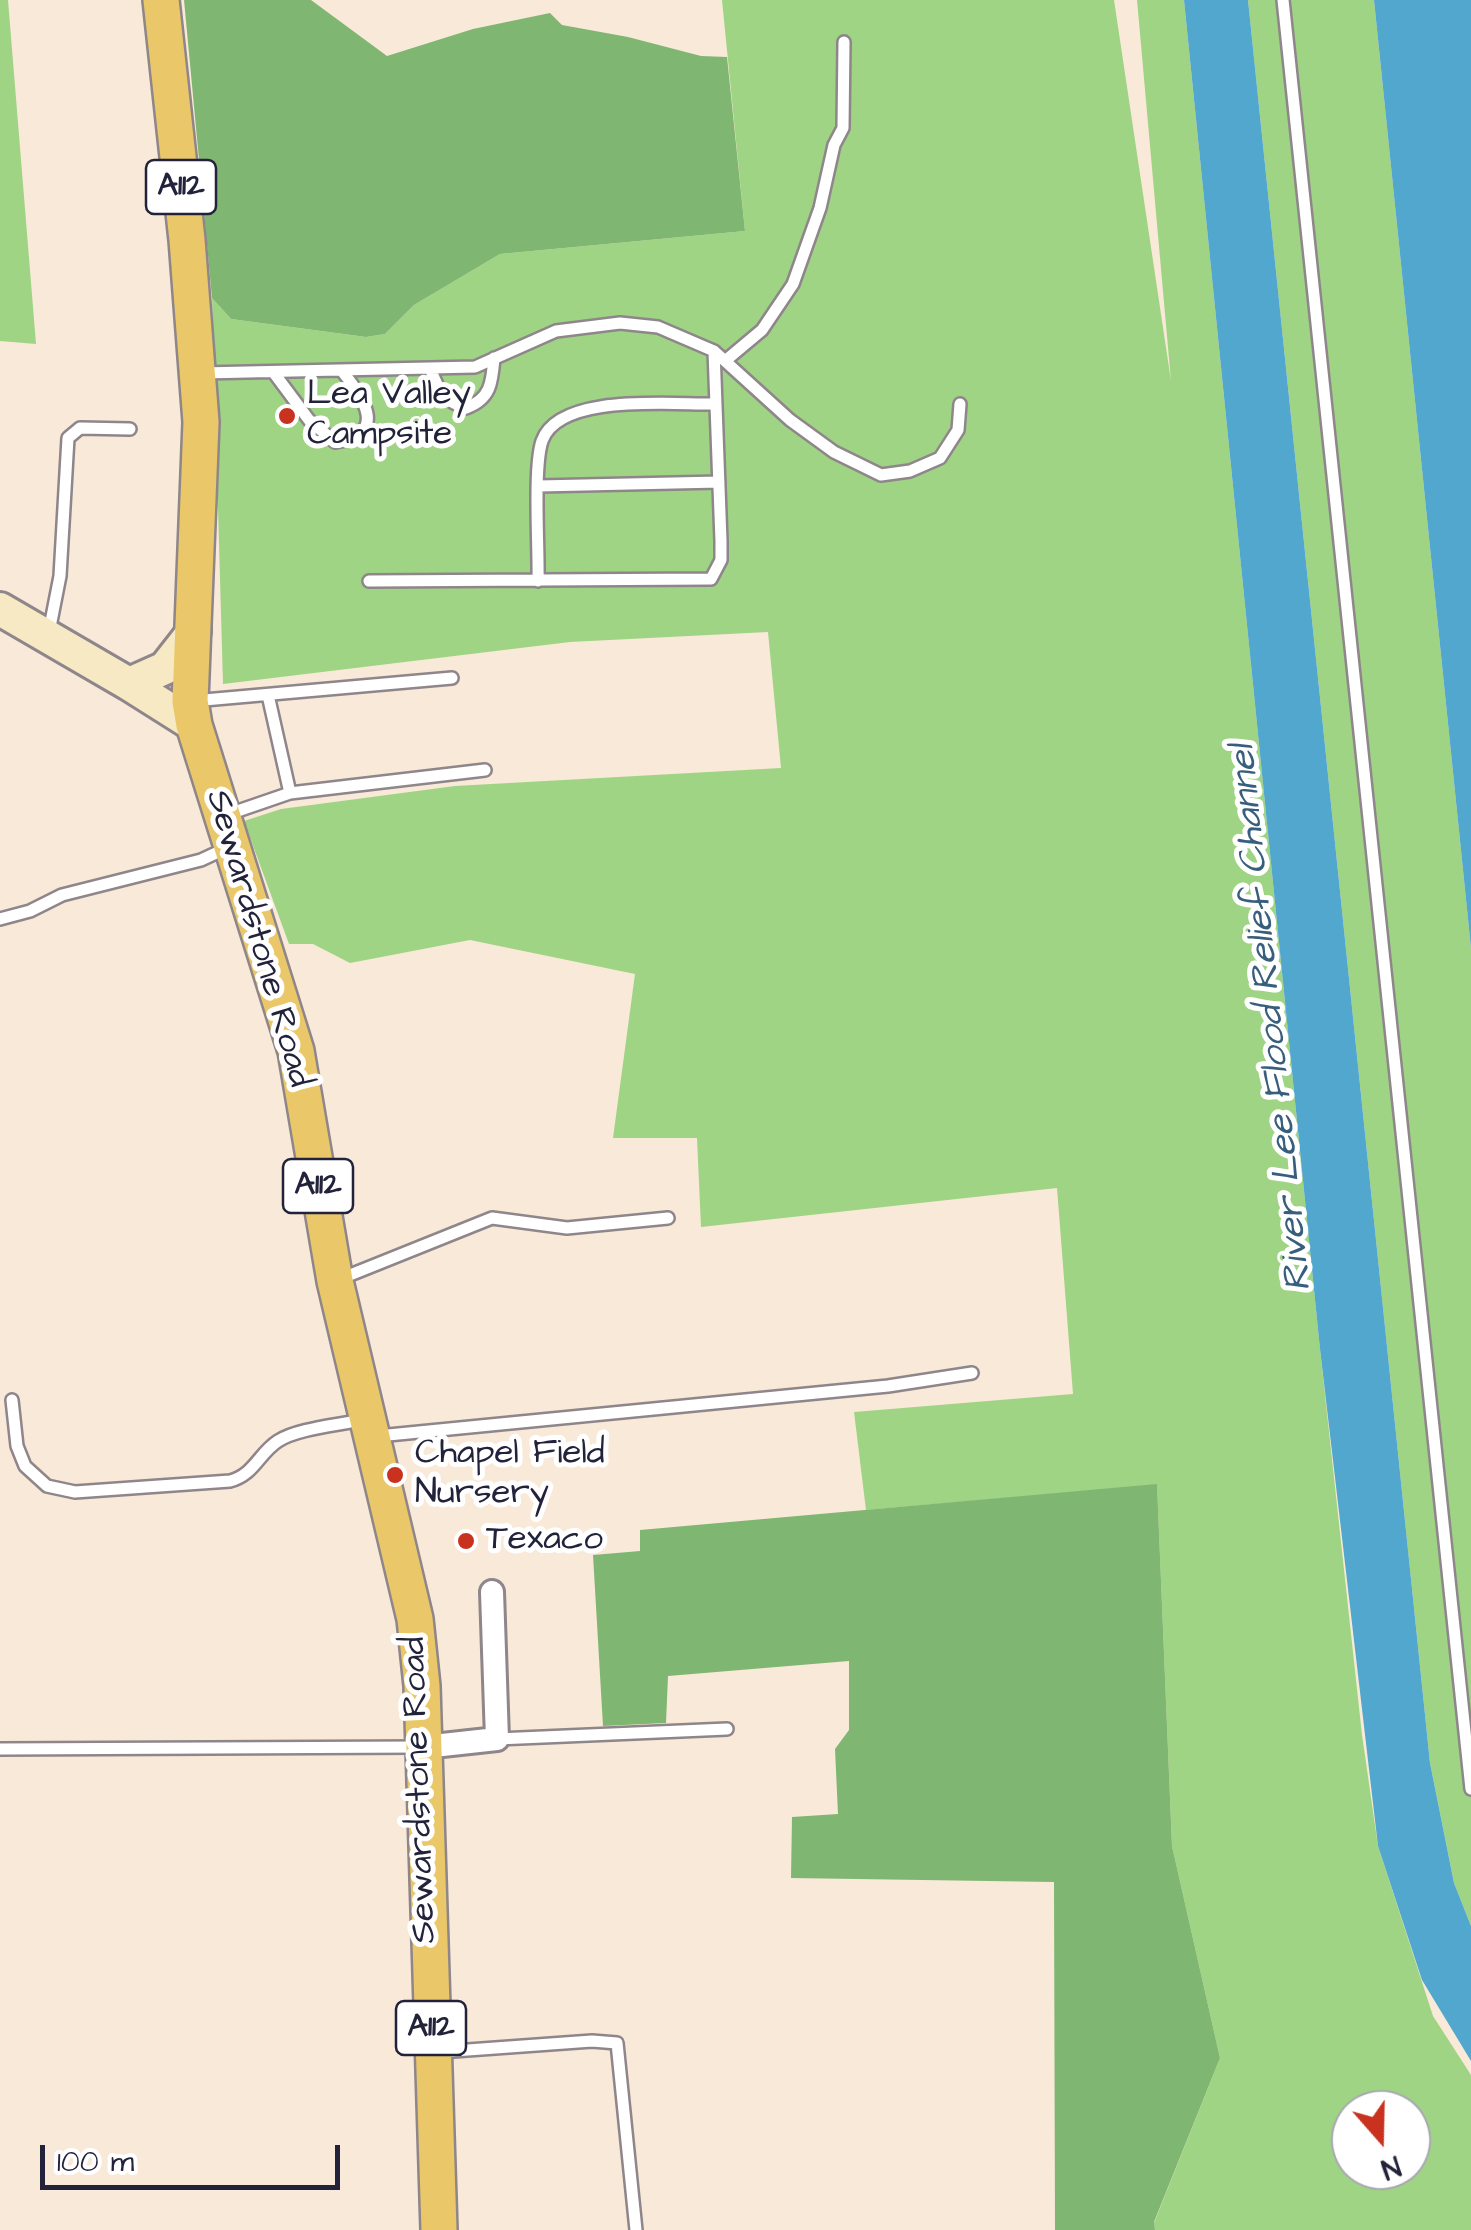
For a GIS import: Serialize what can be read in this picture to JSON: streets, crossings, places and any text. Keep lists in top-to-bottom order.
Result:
{
  "streets": {
    "main road": ["A112", "Sewardstone Road"]
  },
  "water": ["River Lee Flood Relief Channel"],
  "places": ["Lea Valley Campsite", "Chapel Field Nursery", "Texaco"],
  "scale_bar": "100 m",
  "north": "bottom"
}
